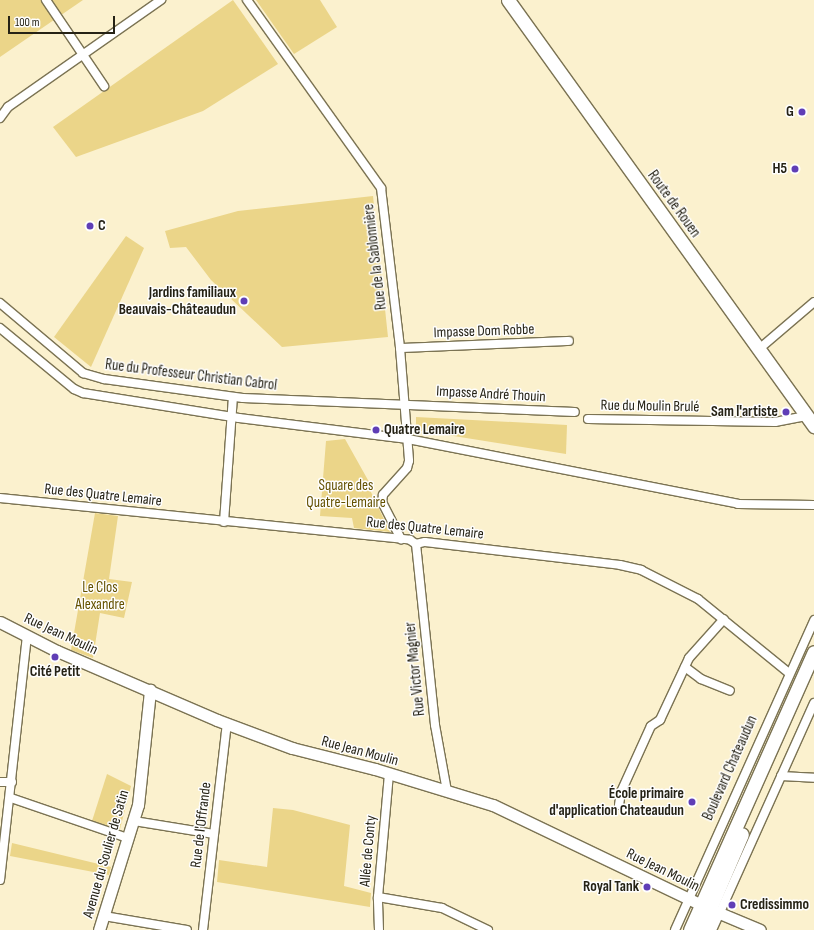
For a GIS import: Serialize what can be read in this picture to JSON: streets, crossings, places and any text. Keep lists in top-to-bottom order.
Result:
{
  "streets": {
    "main road": [
      "Route de Rouen",
      "Rue Jean Moulin",
      "Boulevard Chateaudun",
      "Avenue du Soulier de Satin"
    ],
    "street": [
      "Rue de la Sablonnière",
      "Impasse Dom Robbe",
      "Rue du Professeur Christian Cabrol",
      "Impasse André Thouin",
      "Rue du Moulin Brulé",
      "Rue des Quatre Lemaire",
      "Rue Victor Magnier",
      "Rue de l'Offrande",
      "Allée de Conty"
    ]
  },
  "crossings": [
    ["Route de Rouen", "Rue du Moulin Brulé"],
    ["Rue de la Sablonnière", "Impasse Dom Robbe"],
    ["Rue de la Sablonnière", "Rue du Professeur Christian Cabrol"],
    ["Rue de la Sablonnière", "Impasse André Thouin"],
    ["Rue de la Sablonnière", "Rue des Quatre Lemaire"],
    ["Rue du Professeur Christian Cabrol", "Impasse André Thouin"],
    ["Rue des Quatre Lemaire", "Rue Victor Magnier"],
    ["Rue des Quatre Lemaire", "Boulevard Chateaudun"],
    ["Rue Jean Moulin", "Rue Victor Magnier"],
    ["Rue Jean Moulin", "Boulevard Chateaudun"],
    ["Rue Jean Moulin", "Rue de l'Offrande"],
    ["Rue Jean Moulin", "Allée de Conty"],
    ["Rue Jean Moulin", "Avenue du Soulier de Satin"]
  ],
  "parks": ["Square des Quatre-Lemaire", "Le Clos Alexandre"],
  "places": [
    "G",
    "H5",
    "C",
    "Jardins familiaux Beauvais-Châteaudun",
    "Sam l'artiste",
    "Quatre Lemaire",
    "Cité Petit",
    "École primaire d'application Chateaudun",
    "Royal Tank",
    "Credissimmo"
  ],
  "scale_bar": "100 m"
}
